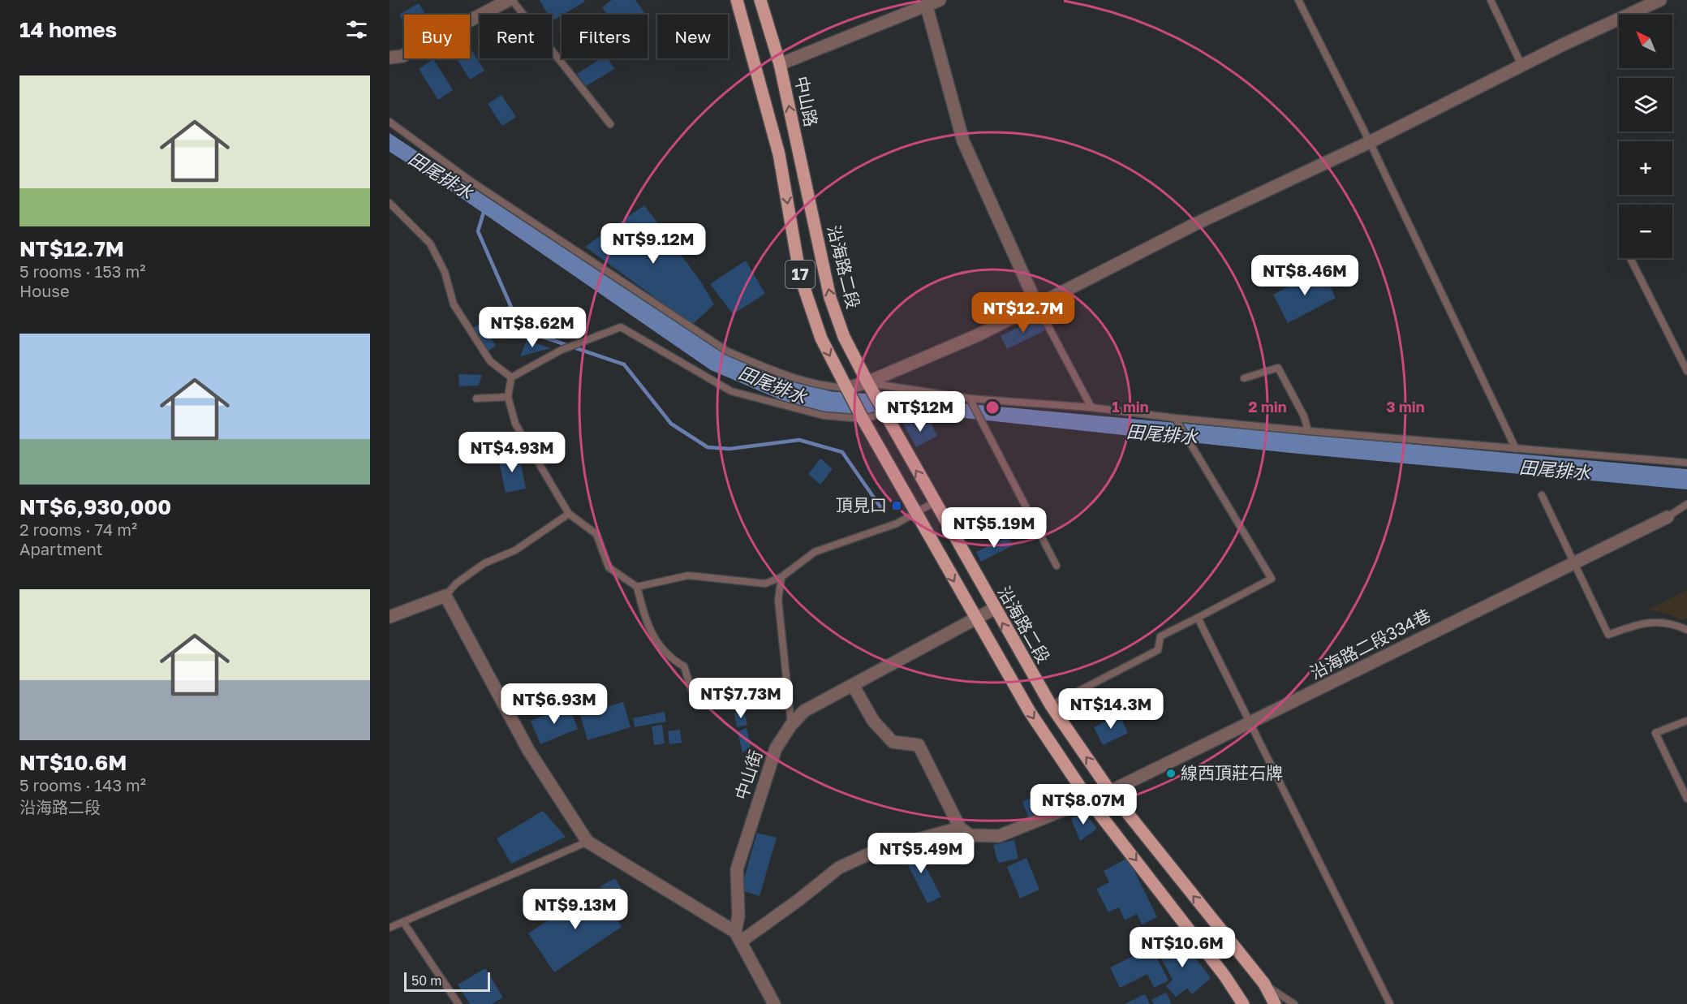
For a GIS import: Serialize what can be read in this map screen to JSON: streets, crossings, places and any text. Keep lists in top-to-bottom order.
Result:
{
  "streets": {
    "main road": ["中山路", "沿海路二段", "17"],
    "street": ["沿海路二段334巷", "中山街"]
  },
  "crossings": [
    ["中山路", "沿海路二段"],
    ["沿海路二段", "17"],
    ["沿海路二段", "沿海路二段334巷"],
    ["沿海路二段", "中山街"],
    ["17", "沿海路二段334巷"],
    ["17", "中山街"]
  ],
  "water": ["田尾排水"],
  "places": {
    "transit": ["頂見口"],
    "other": ["線西頂莊石牌"]
  },
  "scale_bar": "50 m",
  "north": "top left",
  "page": {
    "heading": "14 homes",
    "map_buttons": ["+", "−"],
    "chip": [
      "Buy",
      "Rent",
      "Filters",
      "New"
    ],
    "list": [
      {
        "name": "NT$12.7M",
        "note": "5 rooms · 153 m² · House"
      },
      {
        "name": "NT$6,930,000",
        "note": "2 rooms · 74 m² · Apartment"
      },
      {
        "name": "NT$10.6M",
        "note": "5 rooms · 143 m² · 沿海路二段"
      }
    ],
    "price": [
      "NT$9.12M",
      "NT$8.46M",
      "NT$12.7M",
      "NT$8.62M",
      "NT$12M",
      "NT$4.93M",
      "NT$5.19M",
      "NT$7.73M",
      "NT$6.93M",
      "NT$14.3M",
      "NT$8.07M",
      "NT$5.49M",
      "NT$9.13M",
      "NT$10.6M"
    ],
    "scale": "50 m"
  },
  "rings": ["1 min", "2 min", "3 min"]
}
